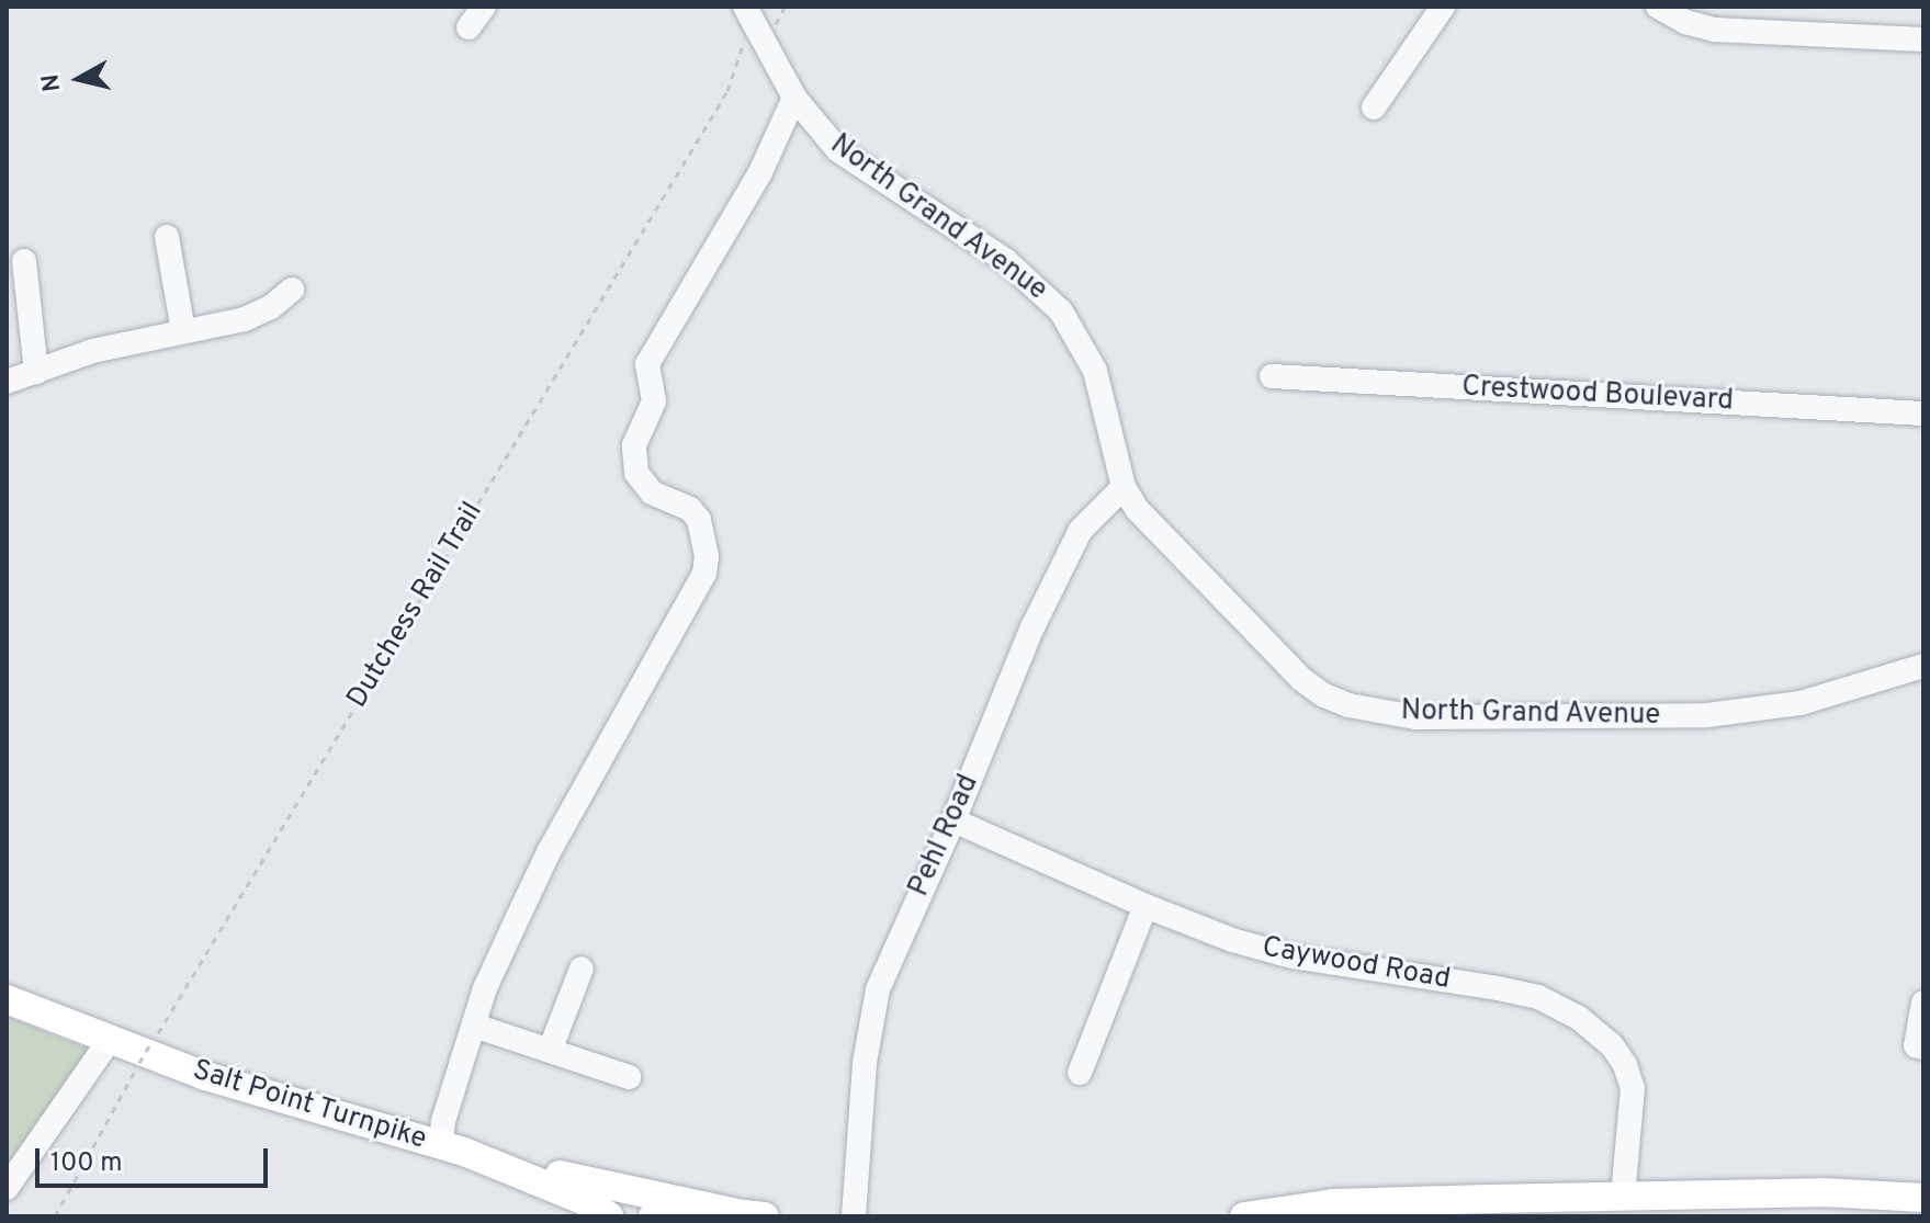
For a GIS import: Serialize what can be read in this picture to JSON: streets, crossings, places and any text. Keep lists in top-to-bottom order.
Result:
{
  "streets": {
    "main road": ["Salt Point Turnpike"],
    "street": [
      "North Grand Avenue",
      "Crestwood Boulevard",
      "Pehl Road",
      "Caywood Road"
    ],
    "path": ["Dutchess Rail Trail"]
  },
  "crossings": [
    ["North Grand Avenue", "Dutchess Rail Trail"],
    ["North Grand Avenue", "Pehl Road"],
    ["Pehl Road", "Caywood Road"]
  ],
  "scale_bar": "100 m",
  "north": "left"
}
